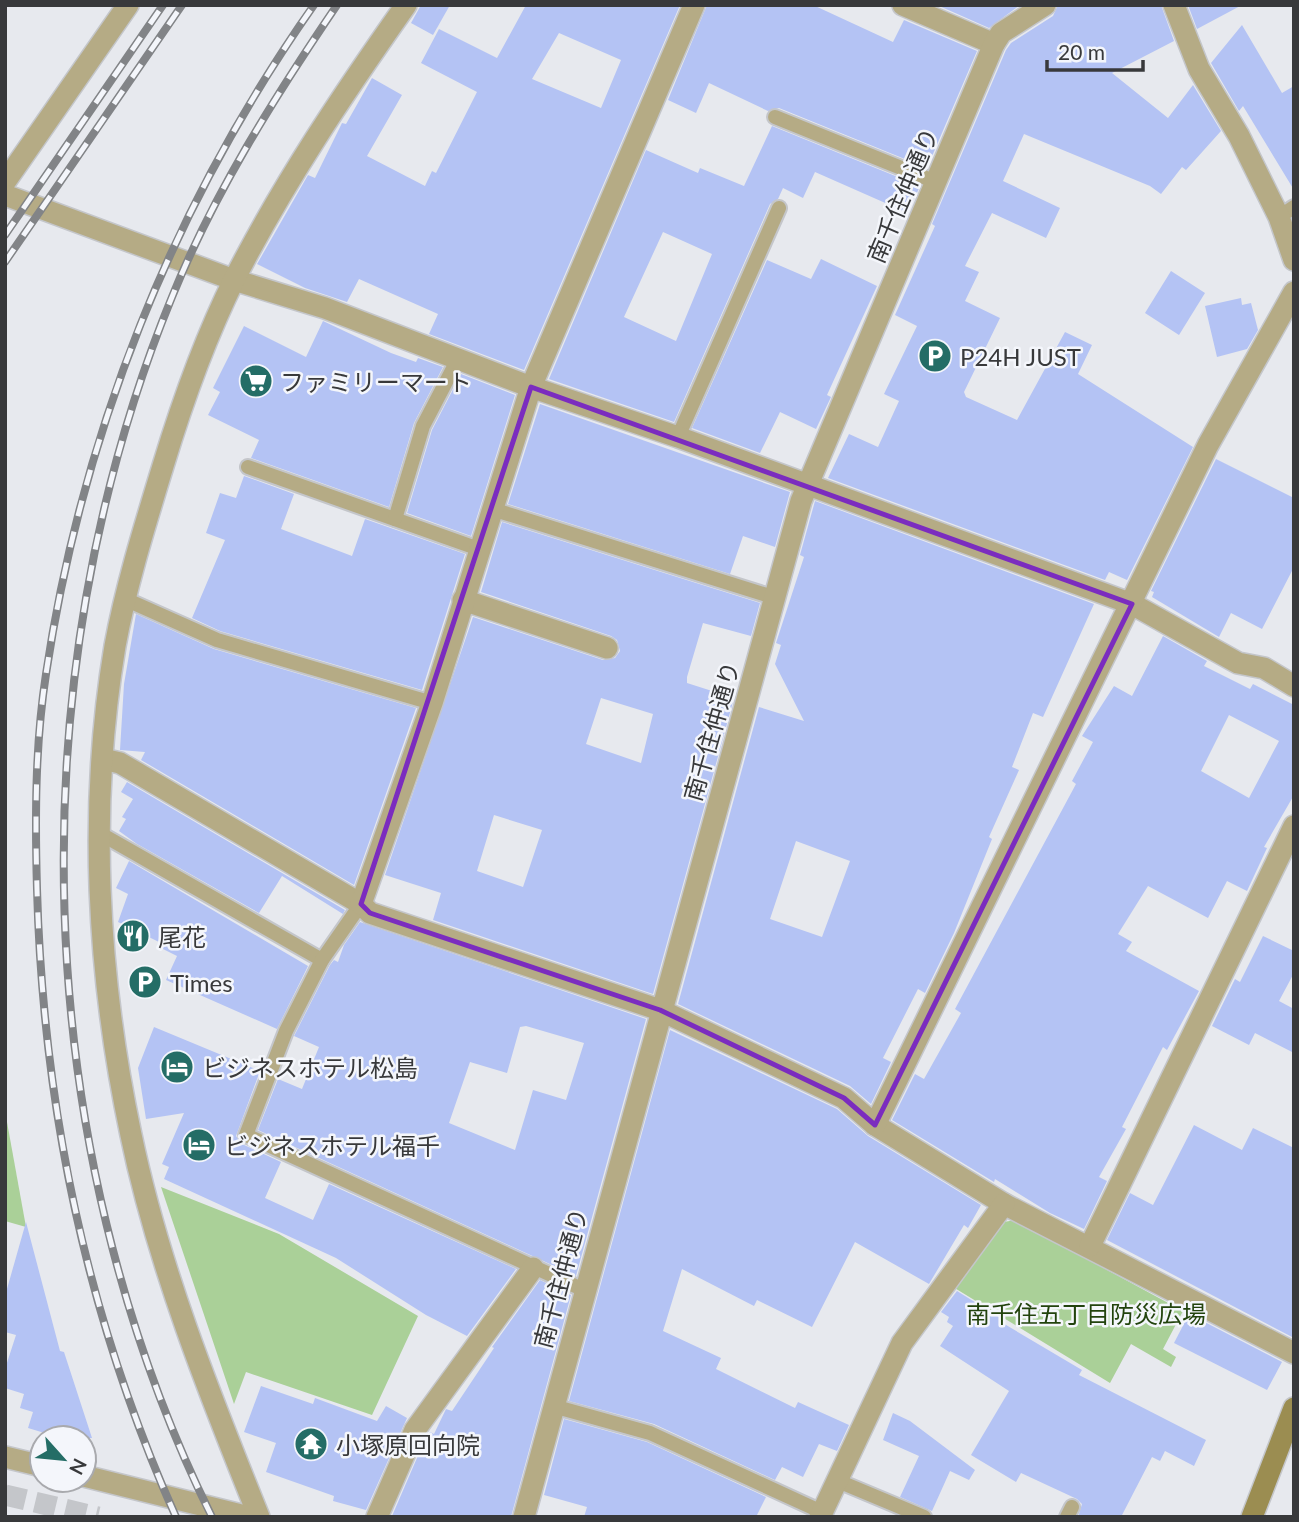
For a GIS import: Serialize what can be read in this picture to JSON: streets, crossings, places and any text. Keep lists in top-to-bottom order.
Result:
{
  "streets": {
    "street": ["南千住仲通り"]
  },
  "parks": ["南千住五丁目防災広場"],
  "places": {
    "parking": ["P24H JUST", "Times"],
    "supermarket": ["ファミリーマート"],
    "restaurant": ["尾花"],
    "hotel": ["ビジネスホテル松島", "ビジネスホテル福千"],
    "temple": ["小塚原回向院"]
  },
  "scale_bar": "20 m",
  "north": "bottom right"
}
